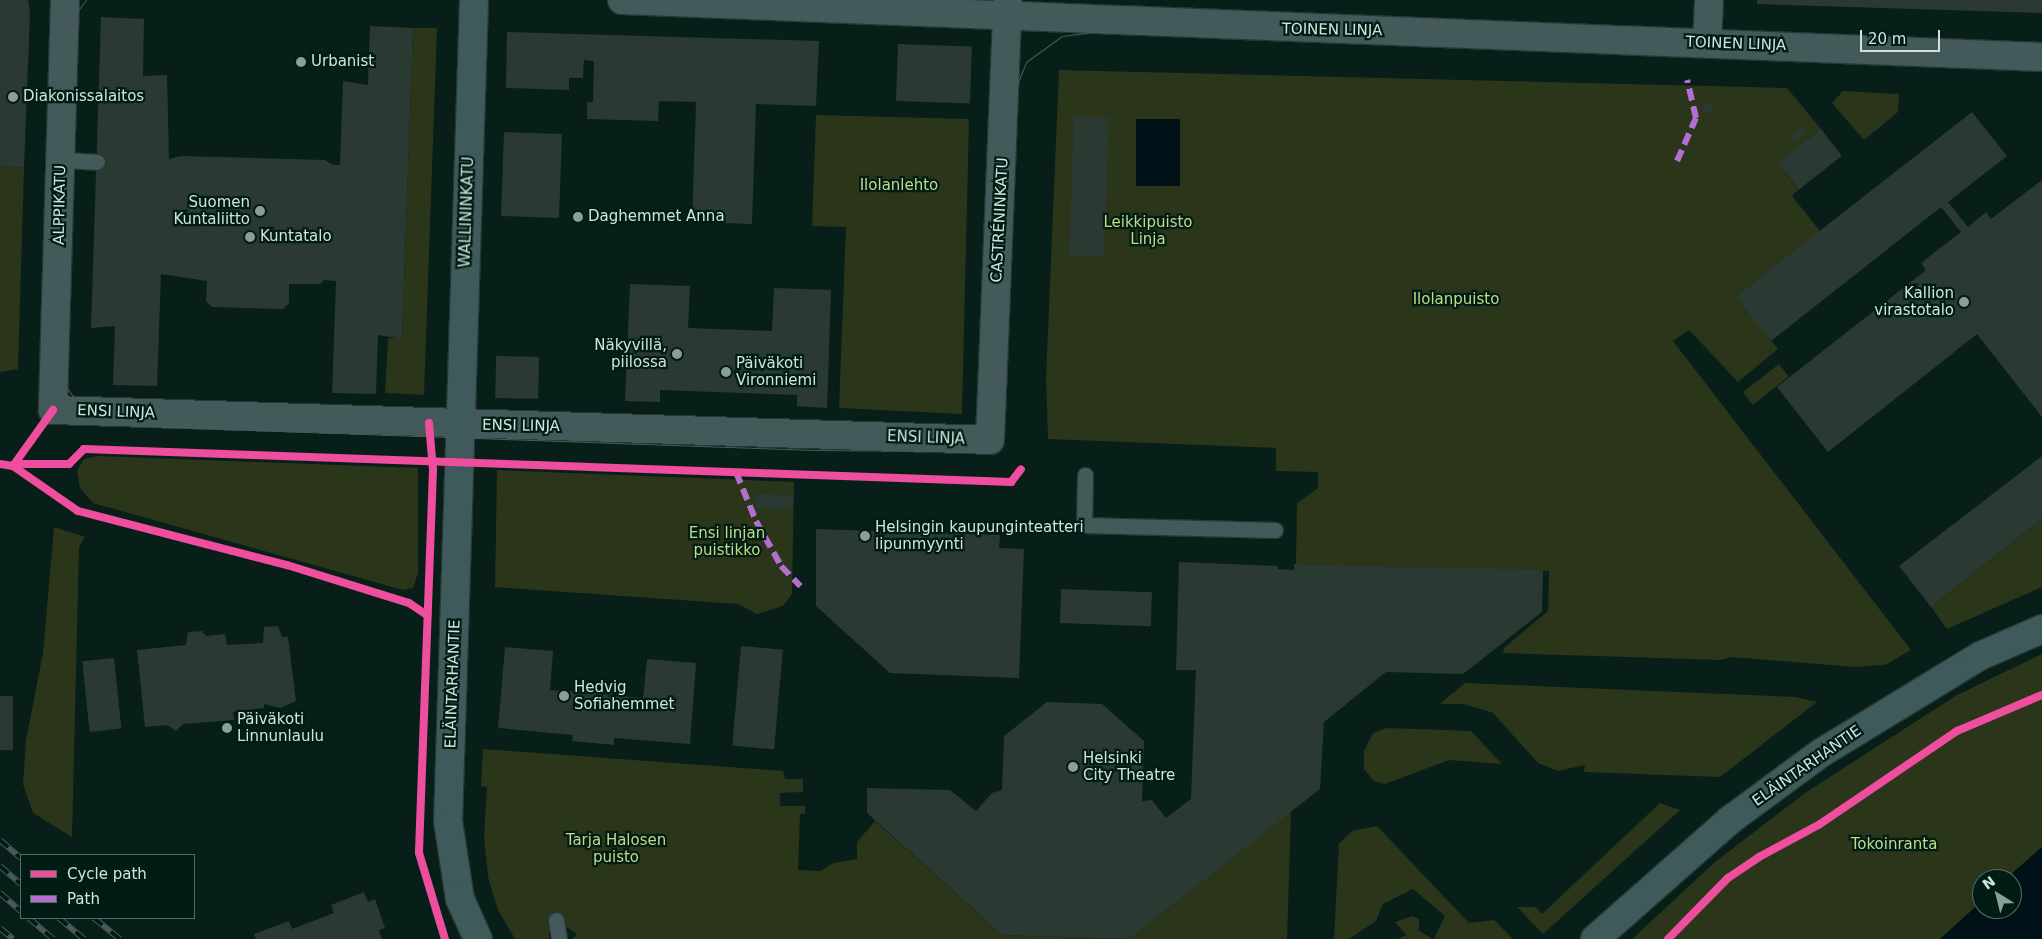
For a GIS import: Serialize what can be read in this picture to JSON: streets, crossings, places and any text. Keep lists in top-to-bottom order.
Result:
{
  "streets": {
    "main road": ["WALLININKATU", "ELÄINTARHANTIE"],
    "street": [
      "TOINEN LINJA",
      "ALPPIKATU",
      "CASTRÉNINKATU",
      "ENSI LINJA"
    ]
  },
  "crossings": [
    ["TOINEN LINJA", "CASTRÉNINKATU"],
    ["ALPPIKATU", "ENSI LINJA"],
    ["WALLININKATU", "ENSI LINJA"],
    ["WALLININKATU", "ELÄINTARHANTIE"],
    ["CASTRÉNINKATU", "ENSI LINJA"],
    ["ENSI LINJA", "ELÄINTARHANTIE"]
  ],
  "parks": [
    "Ilolanlehto",
    "Leikkipuisto Linja",
    "Ilolanpuisto",
    "Ensi linjan puistikko",
    "Tarja Halosen puisto",
    "Tokoinranta"
  ],
  "places": [
    "Urbanist",
    "Diakonissalaitos",
    "Suomen Kuntaliitto",
    "Daghemmet Anna",
    "Kuntatalo",
    "Kallion virastotalo",
    "Näkyvillä, piilossa",
    "Päiväkoti Vironniemi",
    "Helsingin kaupunginteatteri lipunmyynti",
    "Hedvig Sofiahemmet",
    "Päiväkoti Linnunlaulu",
    "Helsinki City Theatre"
  ],
  "legend": ["Cycle path", "Path"],
  "scale_bar": "20 m",
  "north": "top left"
}
